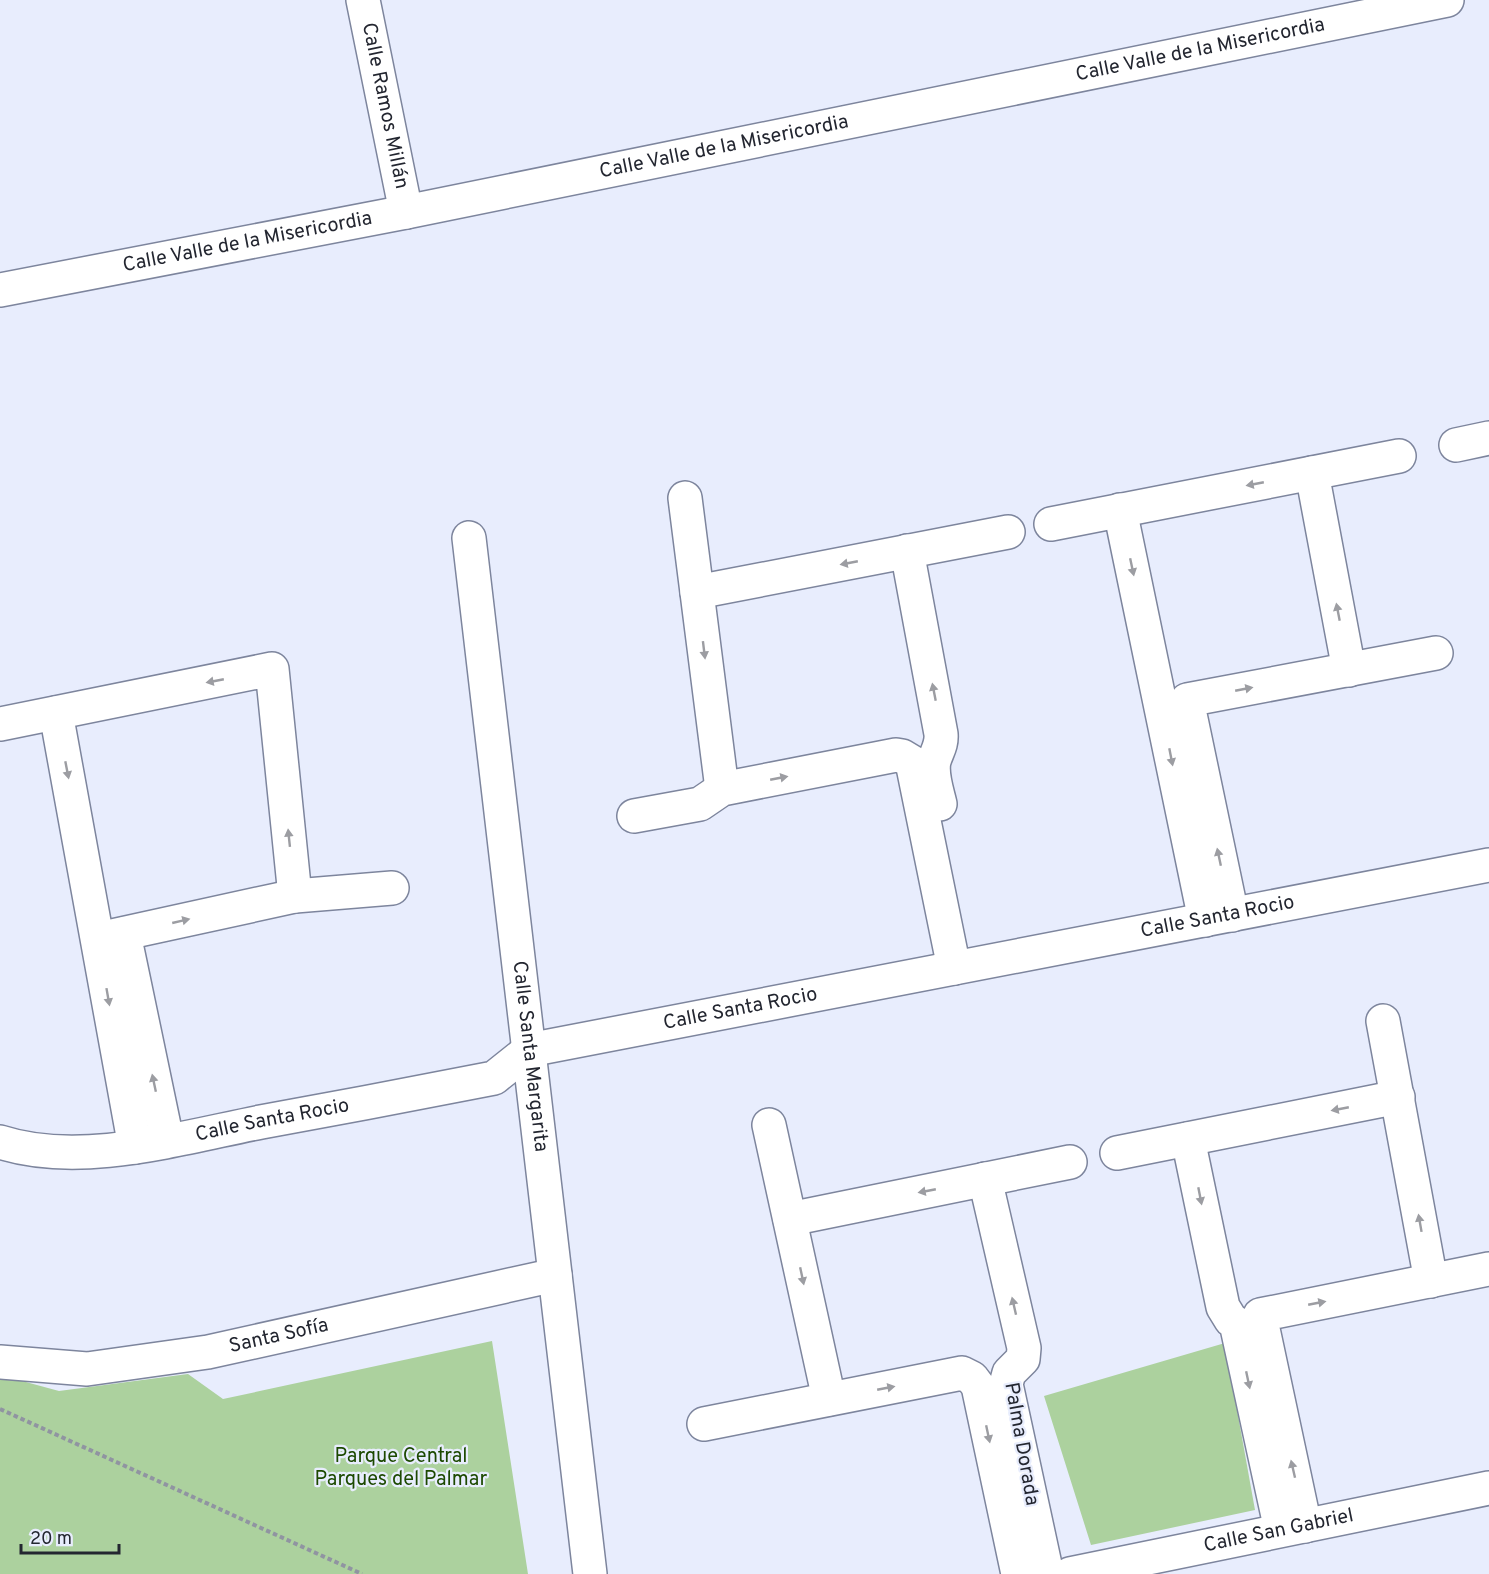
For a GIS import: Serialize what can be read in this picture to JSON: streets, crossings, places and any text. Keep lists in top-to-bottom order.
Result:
{
  "streets": {
    "street": [
      "Calle Valle de la Misericordia",
      "Calle Ramos Millán",
      "Calle Santa Rocio",
      "Calle Santa Margarita",
      "Santa Sofía",
      "Palma Dorada",
      "Calle San Gabriel"
    ]
  },
  "crossings": [
    ["Calle Valle de la Misericordia", "Calle Ramos Millán"],
    ["Calle Santa Rocio", "Calle Santa Margarita"],
    ["Calle Santa Margarita", "Santa Sofía"]
  ],
  "parks": ["Parque Central Parques del Palmar"],
  "scale_bar": "20 m"
}
